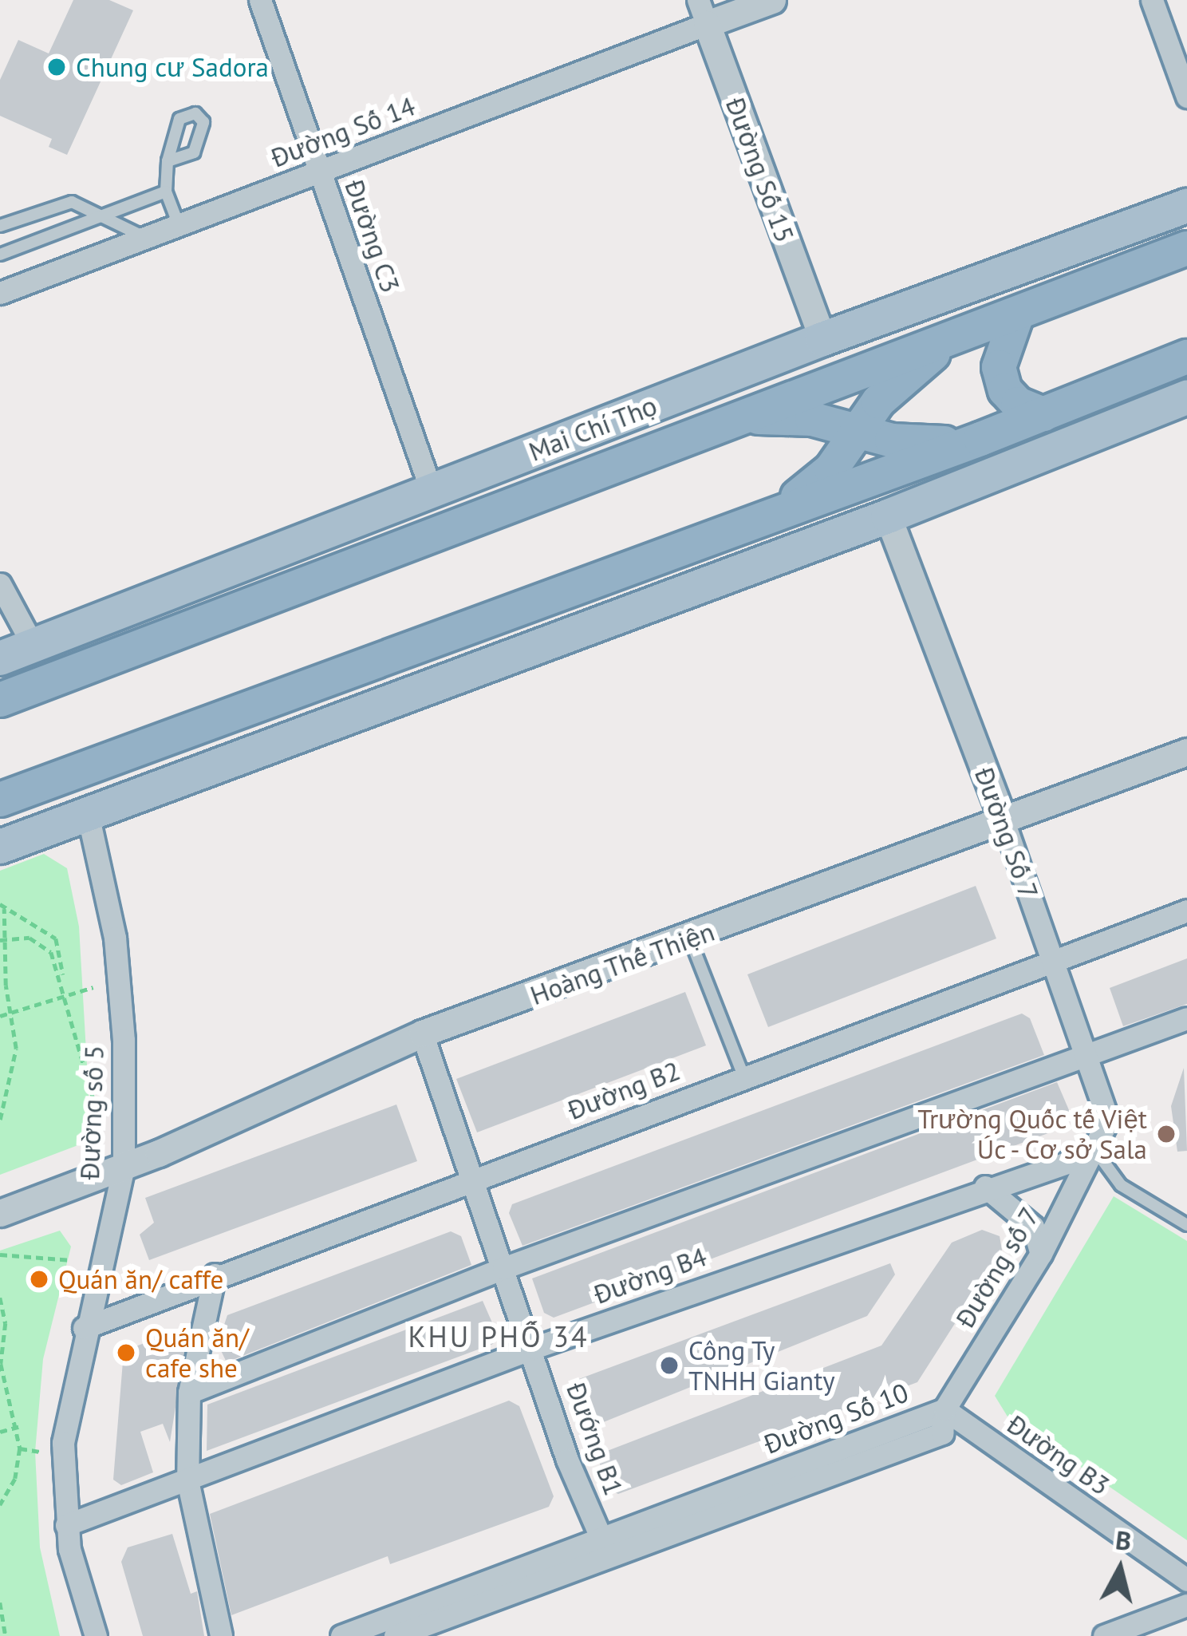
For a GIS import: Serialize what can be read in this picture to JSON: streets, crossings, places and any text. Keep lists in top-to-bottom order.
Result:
{
  "streets": {
    "highway": ["Mai Chí Thọ"],
    "street": [
      "Đường Số 14",
      "Đường Số 15",
      "Đường C3",
      "Đường Số 7",
      "Hoàng Thế Thiện",
      "Đường B2",
      "Đường số 5",
      "Đường số 7",
      "Đường B4",
      "Đường Số 10",
      "Đướng B1",
      "Đường B3"
    ]
  },
  "crossings": [
    ["Đường Số 14", "Đường Số 15"],
    ["Đường Số 14", "Đường C3"],
    ["Đường Số 15", "Mai Chí Thọ"],
    ["Đường C3", "Mai Chí Thọ"],
    ["Đường Số 7", "Hoàng Thế Thiện"],
    ["Đường Số 7", "Đường B2"],
    ["Đường Số 7", "Đường số 7"],
    ["Đường Số 7", "Đường B4"],
    ["Hoàng Thế Thiện", "Đường số 5"],
    ["Hoàng Thế Thiện", "Đướng B1"],
    ["Đường B2", "Đường số 5"],
    ["Đường B2", "Đướng B1"],
    ["Đường số 5", "Đường B4"],
    ["Đường số 7", "Đường B4"],
    ["Đường số 7", "Đường Số 10"],
    ["Đường số 7", "Đường B3"],
    ["Đường B4", "Đướng B1"],
    ["Đường Số 10", "Đướng B1"],
    ["Đường Số 10", "Đường B3"]
  ],
  "districts": ["KHU PHỐ 34"],
  "places": [
    "Chung cư Sadora",
    "Trường Quốc tế Việt Úc - Cơ sở Sala",
    "Quán ăn/ caffe",
    "Quán ăn/ cafe she",
    "Công Ty TNHH Gianty"
  ],
  "north": "top"
}
